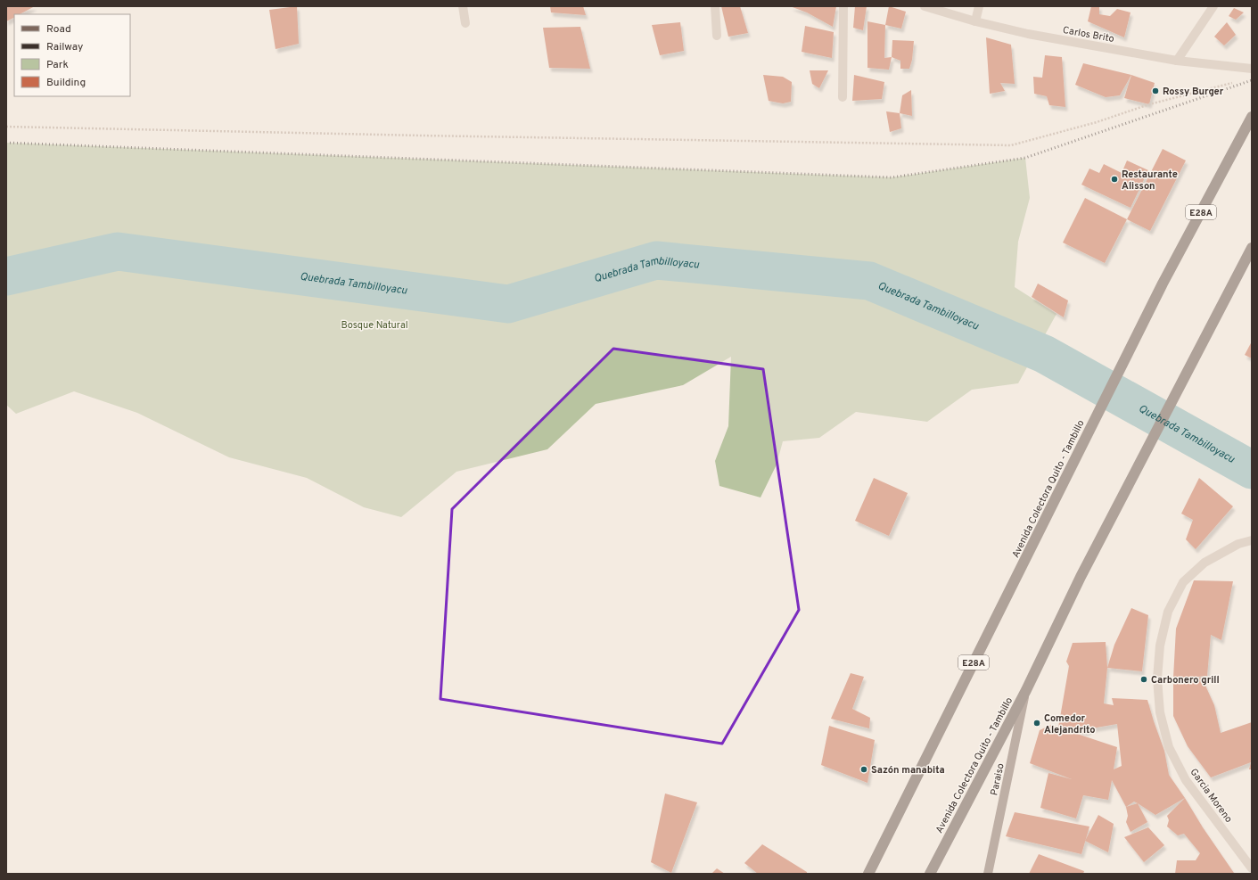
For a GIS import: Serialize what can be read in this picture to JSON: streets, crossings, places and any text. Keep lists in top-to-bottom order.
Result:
{
  "streets": {
    "highway": ["E28A", "Avenida Colectora Quito - Tambillo"],
    "main road": ["Paraiso"],
    "street": ["Carlos Brito", "Garcia Moreno"]
  },
  "crossings": [
    ["Avenida Colectora Quito - Tambillo", "Paraiso"]
  ],
  "water": ["Quebrada Tambilloyacu"],
  "parks": ["Bosque Natural"],
  "places": [
    "Rossy Burger",
    "Restaurante Alisson",
    "Carbonero grill",
    "Comedor Alejandrito",
    "Sazón manabita"
  ],
  "legend": [
    "Road",
    "Railway",
    "Park",
    "Building"
  ]
}
